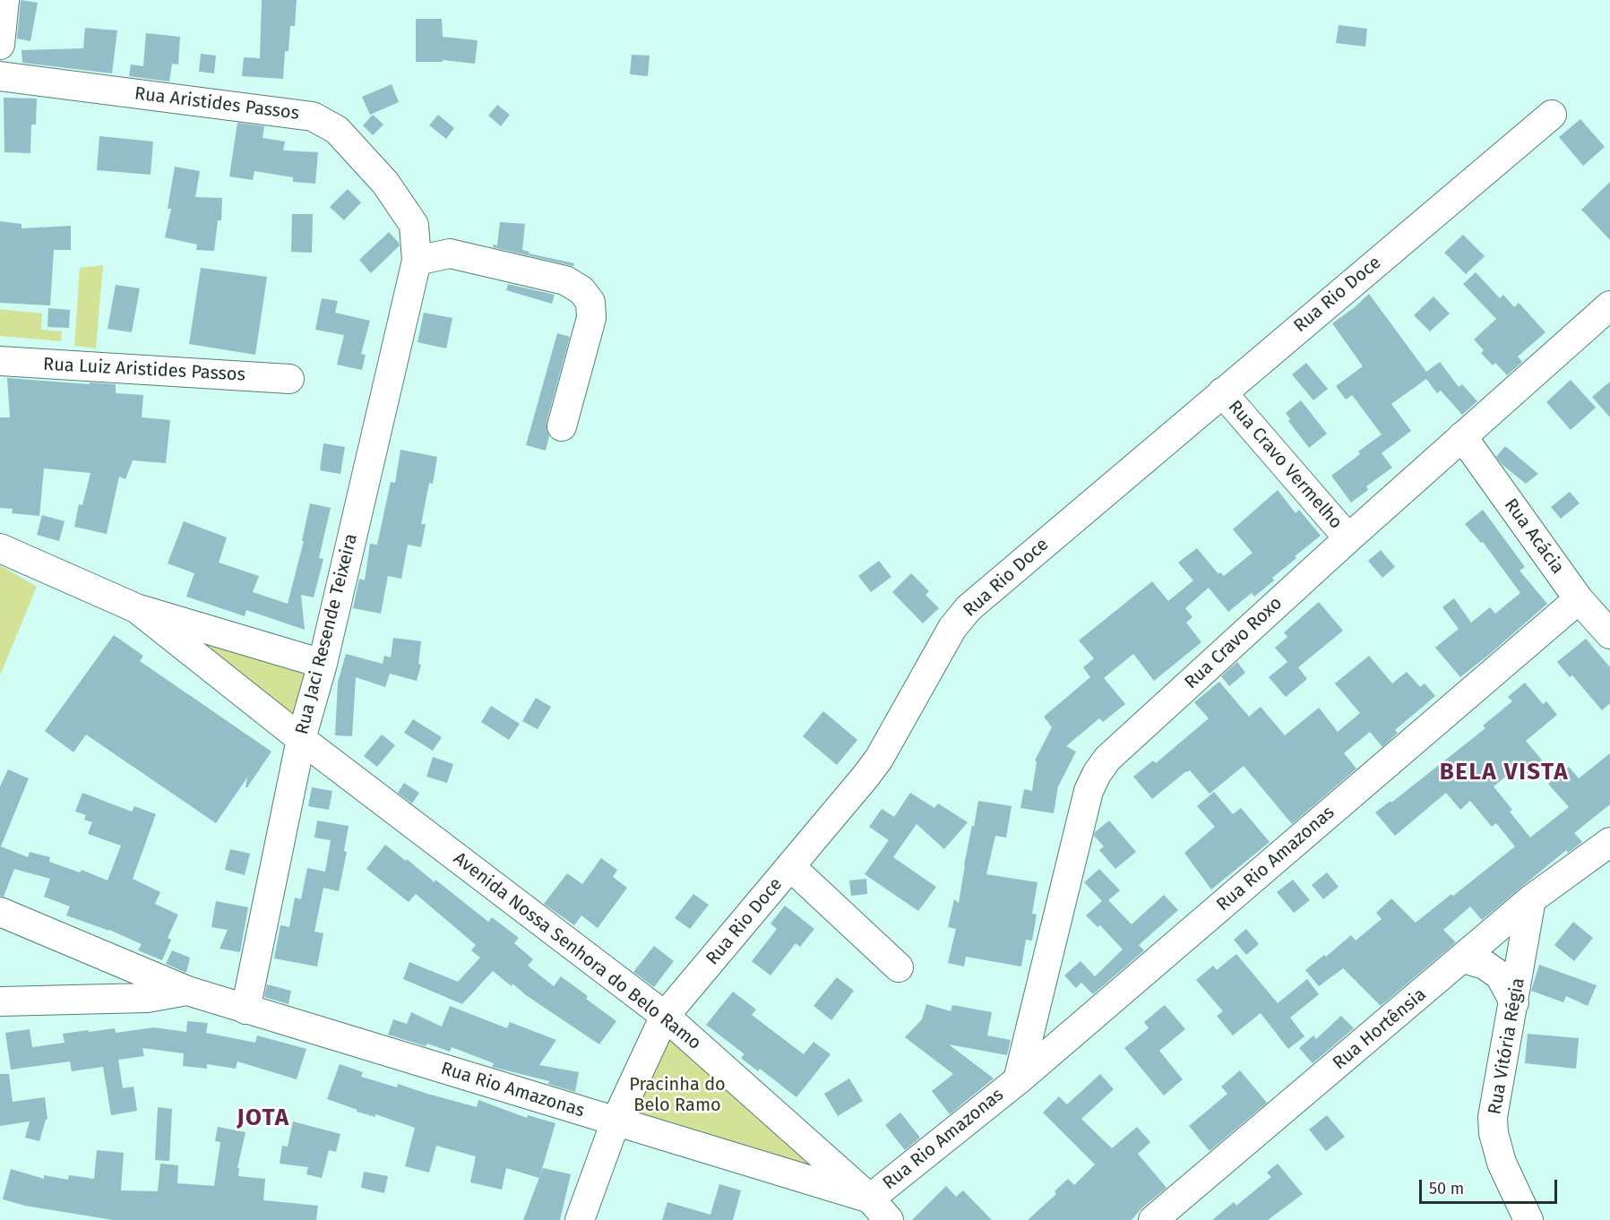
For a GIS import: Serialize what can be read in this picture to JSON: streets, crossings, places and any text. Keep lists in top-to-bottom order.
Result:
{
  "streets": {
    "street": [
      "Rua Aristides Passos",
      "Rua Rio Doce",
      "Rua Luiz Aristides Passos",
      "Rua Cravo Vermelho",
      "Rua Acácia",
      "Rua Jaci Resende Teixeira",
      "Rua Cravo Roxo",
      "Rua Rio Amazonas",
      "Avenida Nossa Senhora do Belo Ramo",
      "Rua Hortênsia",
      "Rua Vitória Régia"
    ]
  },
  "crossings": [
    ["Rua Aristides Passos", "Rua Jaci Resende Teixeira"],
    ["Rua Rio Doce", "Rua Cravo Vermelho"],
    ["Rua Rio Doce", "Rua Rio Amazonas"],
    ["Rua Rio Doce", "Avenida Nossa Senhora do Belo Ramo"],
    ["Rua Cravo Vermelho", "Rua Cravo Roxo"],
    ["Rua Acácia", "Rua Cravo Roxo"],
    ["Rua Acácia", "Rua Rio Amazonas"],
    ["Rua Jaci Resende Teixeira", "Rua Rio Amazonas"],
    ["Rua Jaci Resende Teixeira", "Avenida Nossa Senhora do Belo Ramo"],
    ["Rua Cravo Roxo", "Rua Rio Amazonas"],
    ["Rua Rio Amazonas", "Avenida Nossa Senhora do Belo Ramo"],
    ["Rua Hortênsia", "Rua Vitória Régia"]
  ],
  "districts": ["BELA VISTA", "JOTA"],
  "parks": ["Pracinha do Belo Ramo"],
  "scale_bar": "50 m"
}
